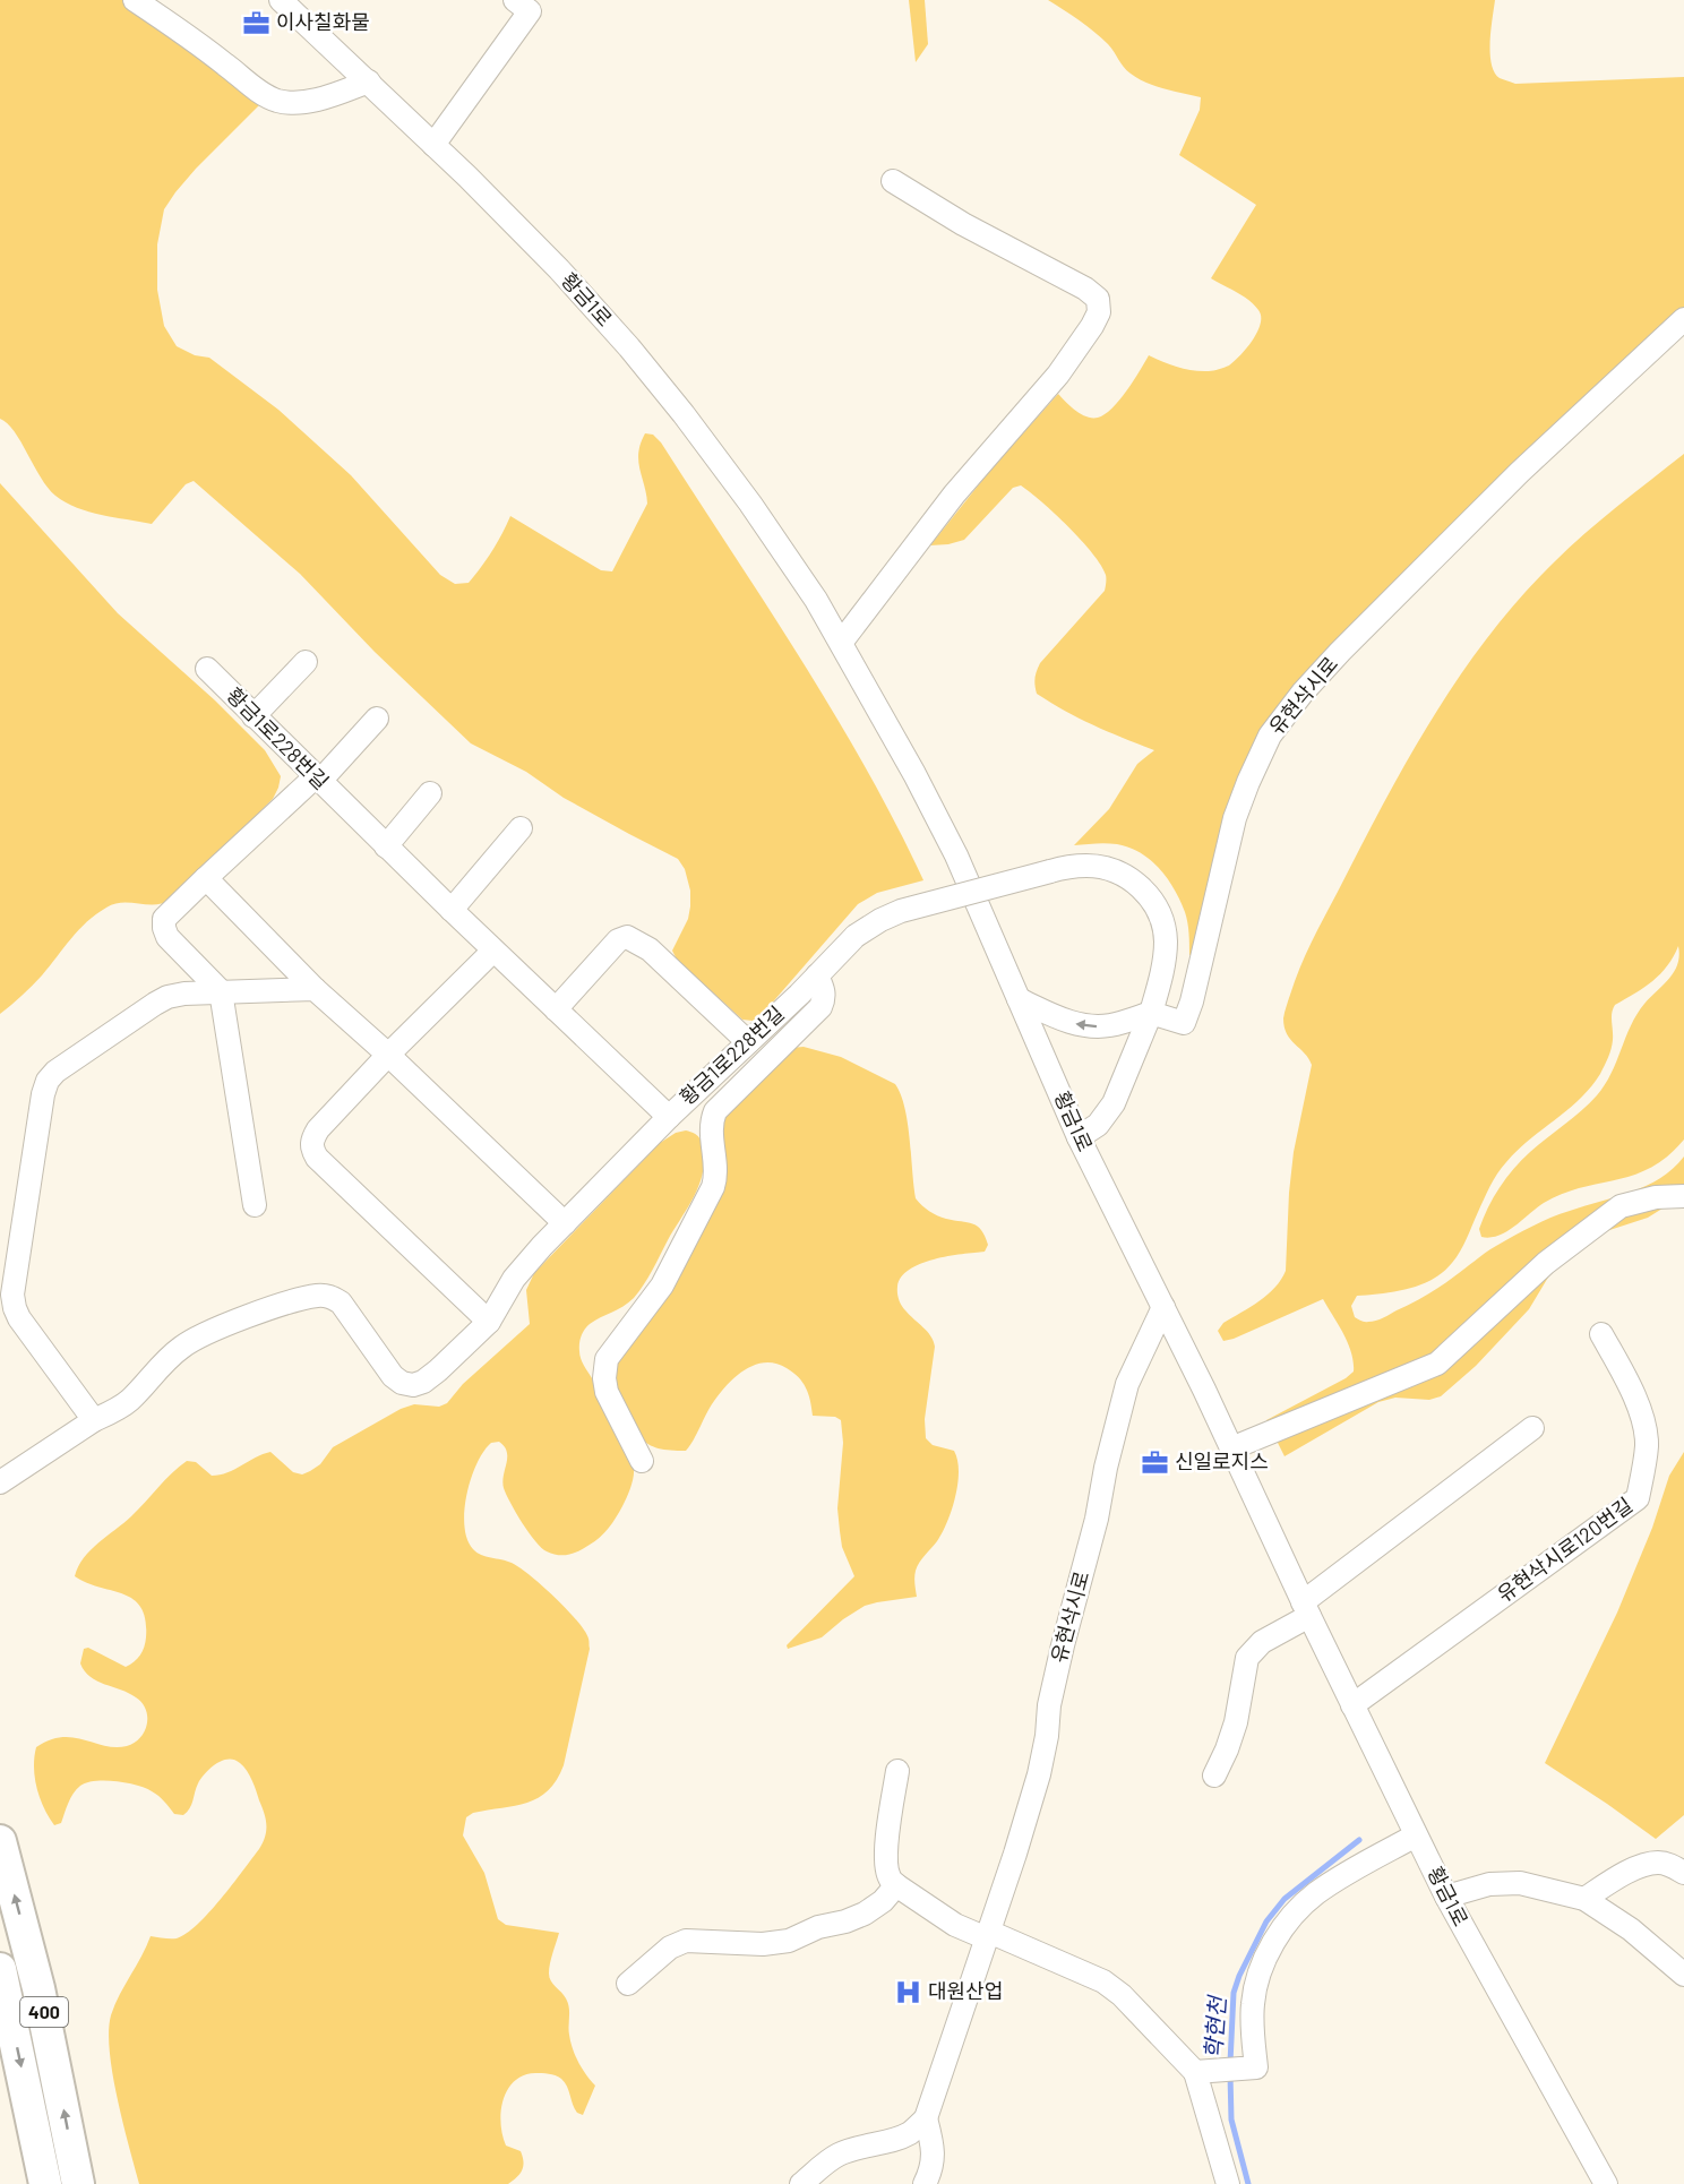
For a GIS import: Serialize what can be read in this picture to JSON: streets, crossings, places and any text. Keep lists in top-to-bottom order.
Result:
{
  "streets": {
    "highway": ["400"],
    "street": [
      "황금1로",
      "유현삭시로",
      "황금1로228번길",
      "유현삭시로120번길"
    ]
  },
  "crossings": [
    ["황금1로", "유현삭시로"],
    ["황금1로", "유현삭시로120번길"],
    ["유현삭시로", "황금1로228번길"]
  ],
  "water": ["학현천"],
  "places": {
    "office": ["이사칠화물", "신일로지스"],
    "hospital": ["대원산업"]
  }
}
